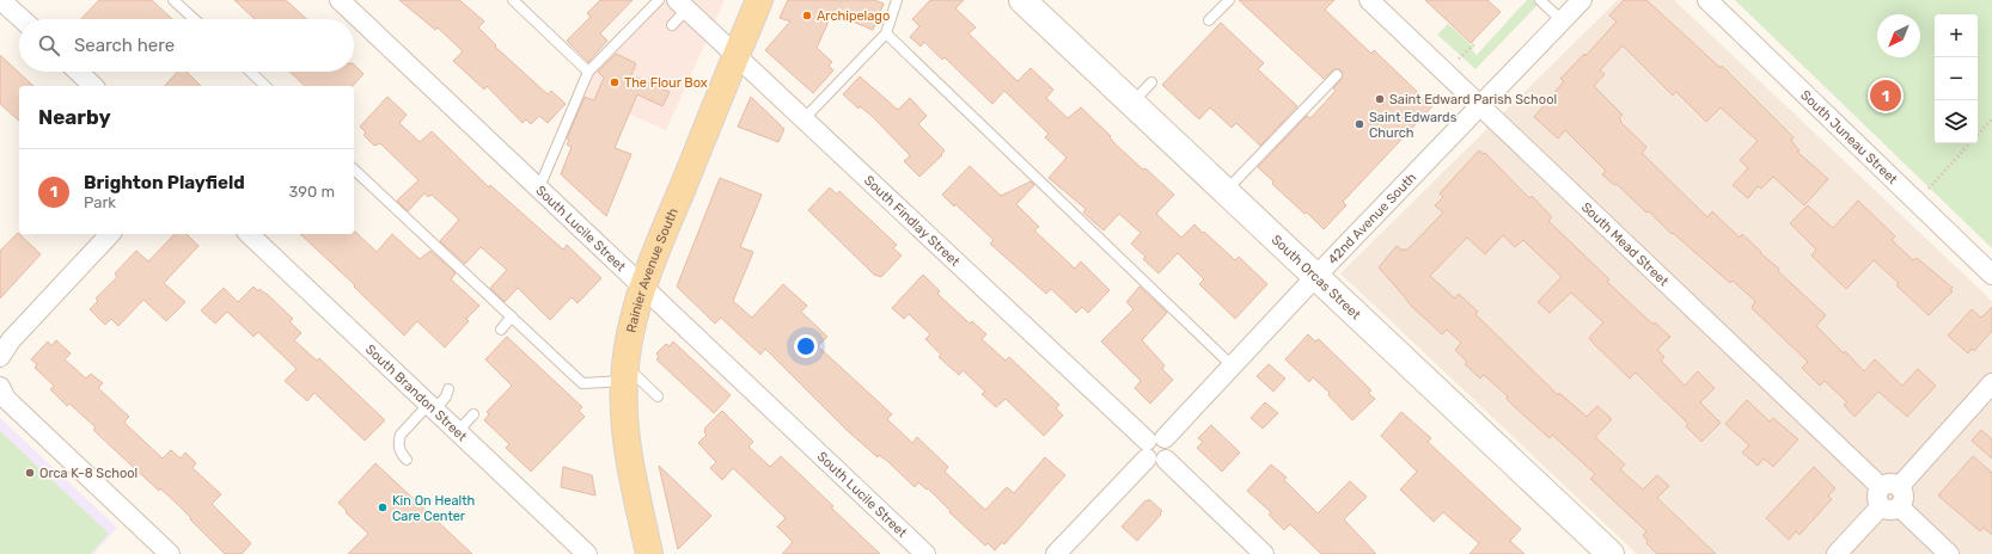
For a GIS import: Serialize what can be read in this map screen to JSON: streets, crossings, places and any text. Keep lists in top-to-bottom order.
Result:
{
  "streets": {
    "main road": ["Rainier Avenue South"],
    "street": [
      "South Juneau Street",
      "42nd Avenue South",
      "South Findlay Street",
      "South Lucile Street",
      "South Mead Street",
      "South Orcas Street",
      "South Brandon Street"
    ]
  },
  "crossings": [
    ["42nd Avenue South", "South Findlay Street"],
    ["42nd Avenue South", "South Mead Street"],
    ["42nd Avenue South", "South Orcas Street"],
    ["South Findlay Street", "Rainier Avenue South"],
    ["South Lucile Street", "Rainier Avenue South"]
  ],
  "places": [
    "Archipelago",
    "The Flour Box",
    "Saint Edward Parish School",
    "Saint Edwards Church",
    "Orca K-8 School",
    "Kin On Health Care Center"
  ],
  "north": "bottom left",
  "page": {
    "map_buttons": ["+", "−"],
    "search": "Search here",
    "pins": "1",
    "heading": "Nearby",
    "list": [
      {
        "mark": "1",
        "name": "Brighton Playfield",
        "note": "Park",
        "value": "390 m"
      }
    ]
  }
}
